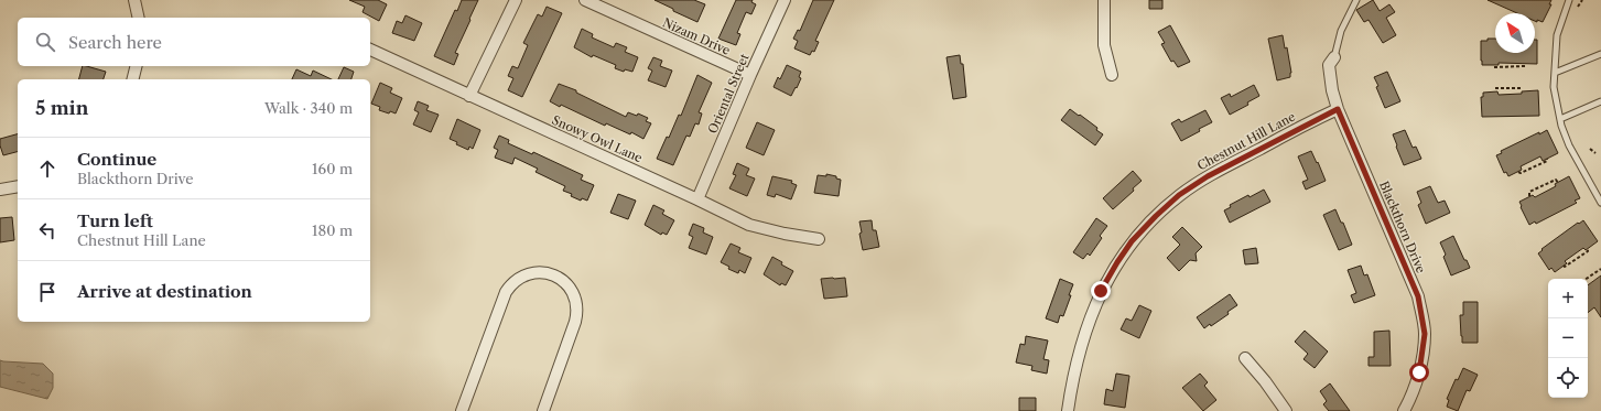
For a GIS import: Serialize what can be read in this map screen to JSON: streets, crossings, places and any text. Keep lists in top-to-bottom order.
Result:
{
  "streets": {
    "street": [
      "Nizam Drive",
      "Oriental Street",
      "Snowy Owl Lane",
      "Chestnut Hill Lane",
      "Blackthorn Drive"
    ]
  },
  "crossings": [
    ["Nizam Drive", "Oriental Street"],
    ["Oriental Street", "Snowy Owl Lane"],
    ["Chestnut Hill Lane", "Blackthorn Drive"]
  ],
  "north": "top left",
  "page": {
    "search": "Search here",
    "heading": ["5 min", "Walk · 340 m"],
    "list": [
      ["Continue", "Blackthorn Drive", "160 m"],
      ["Turn left", "Chestnut Hill Lane", "180 m"],
      "Arrive at destination"
    ],
    "map_buttons": ["+", "−"]
  }
}
